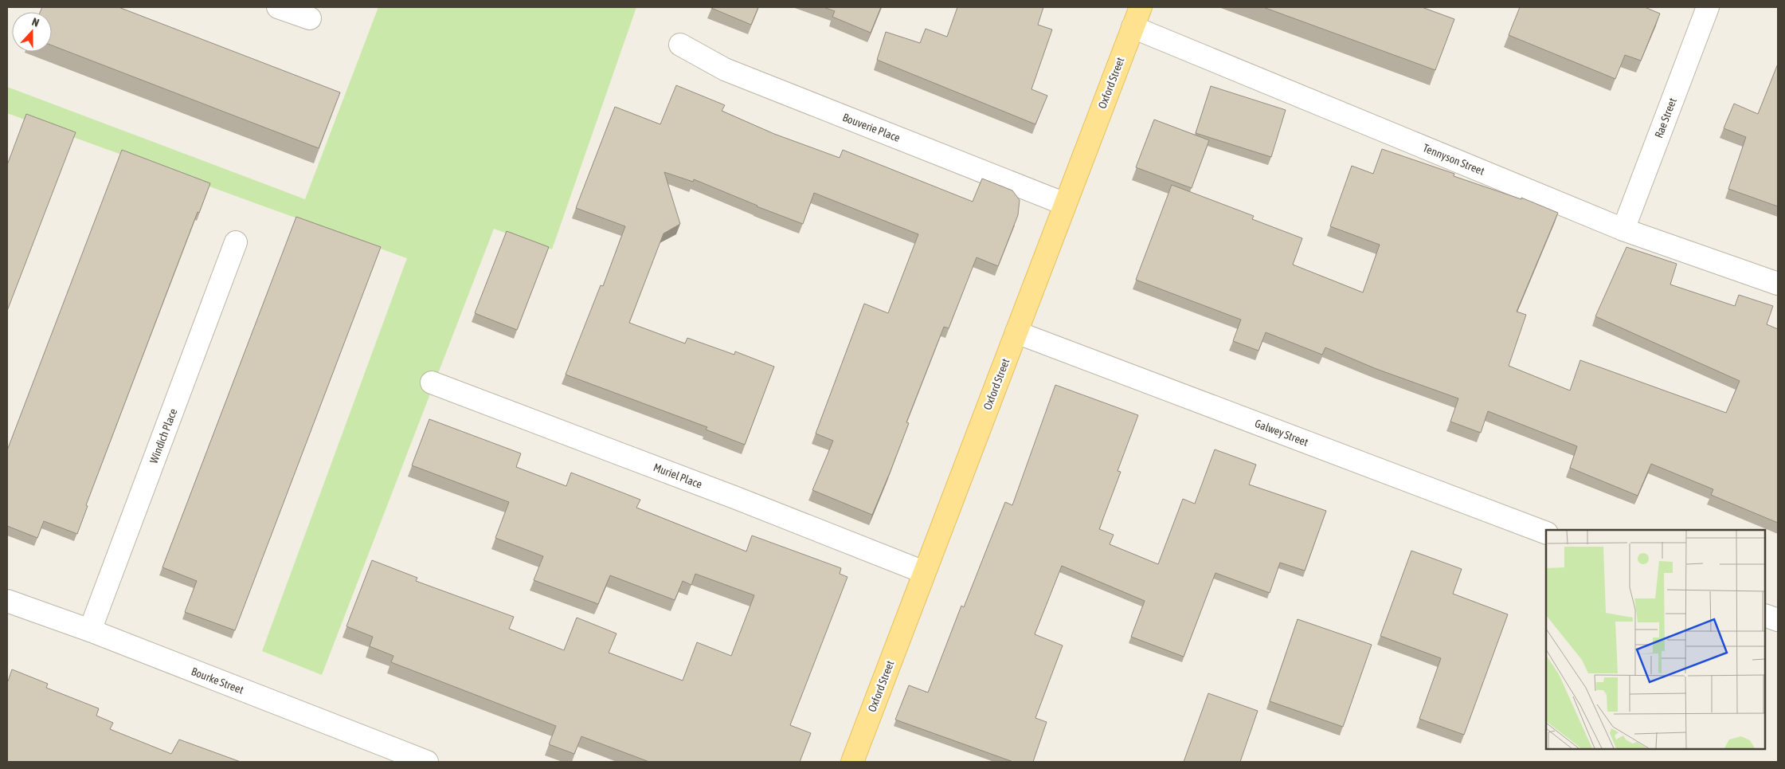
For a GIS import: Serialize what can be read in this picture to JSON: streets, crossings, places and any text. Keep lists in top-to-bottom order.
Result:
{
  "streets": {
    "main road": ["Oxford Street"],
    "street": [
      "Rae Street",
      "Bouverie Place",
      "Tennyson Street",
      "Galwey Street",
      "Windich Place",
      "Muriel Place",
      "Bourke Street"
    ]
  },
  "crossings": [
    ["Oxford Street", "Bouverie Place"],
    ["Oxford Street", "Tennyson Street"],
    ["Oxford Street", "Galwey Street"],
    ["Oxford Street", "Muriel Place"],
    ["Rae Street", "Tennyson Street"],
    ["Windich Place", "Bourke Street"]
  ],
  "north": "top"
}
